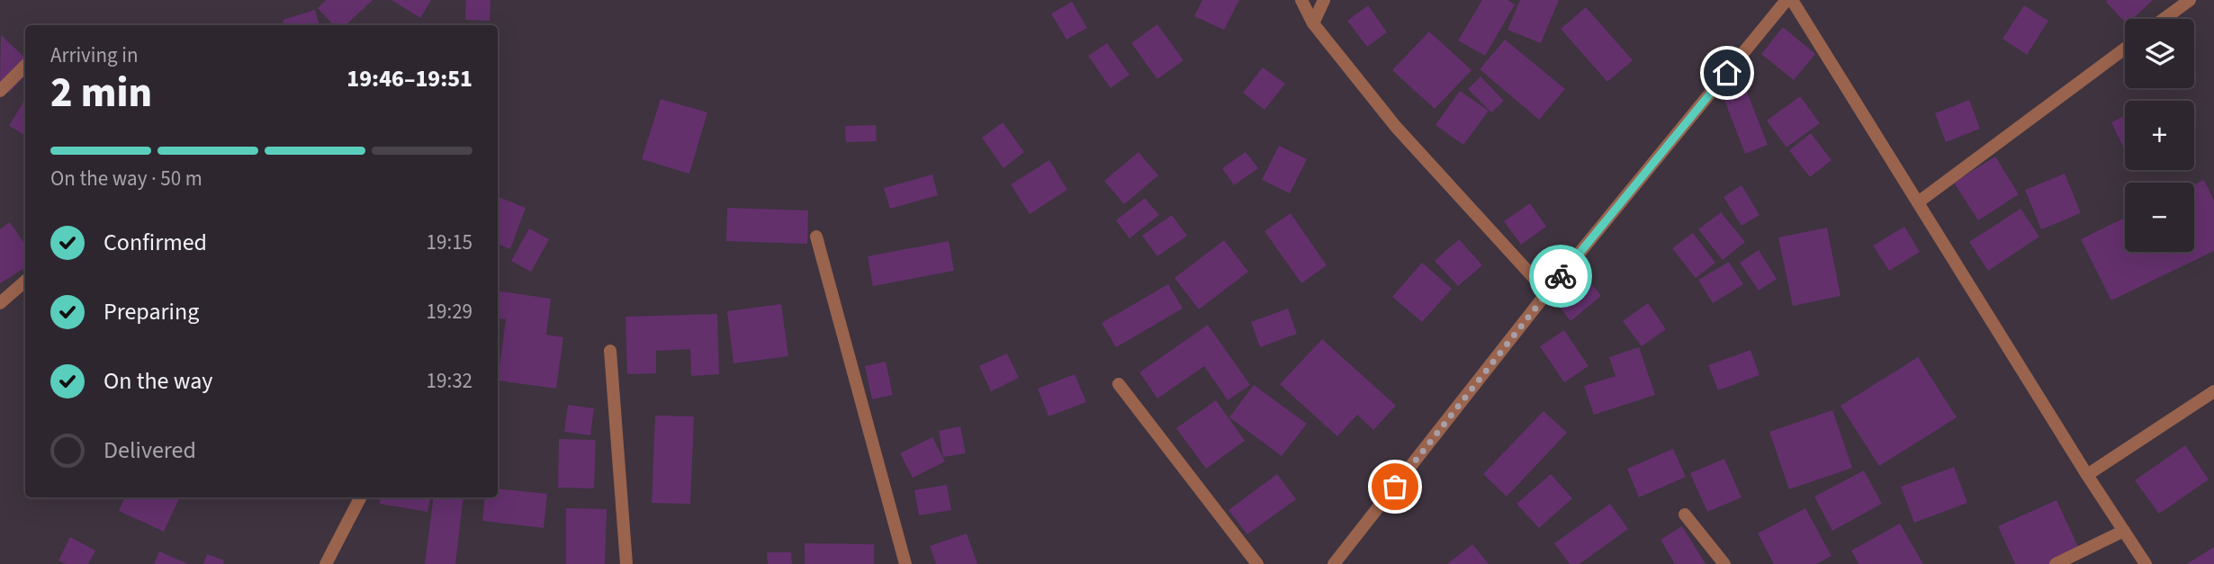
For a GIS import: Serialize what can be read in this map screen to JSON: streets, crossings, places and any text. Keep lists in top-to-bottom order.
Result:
{
  "page": {
    "map_buttons": ["+", "−"],
    "heading": ["2 min", "Arriving in", "19:46–19:51"],
    "bar": "On the way · 50 m",
    "list": [
      ["Confirmed", "19:15"],
      ["Preparing", "19:29"],
      ["On the way", "19:32"],
      "Delivered"
    ]
  }
}
